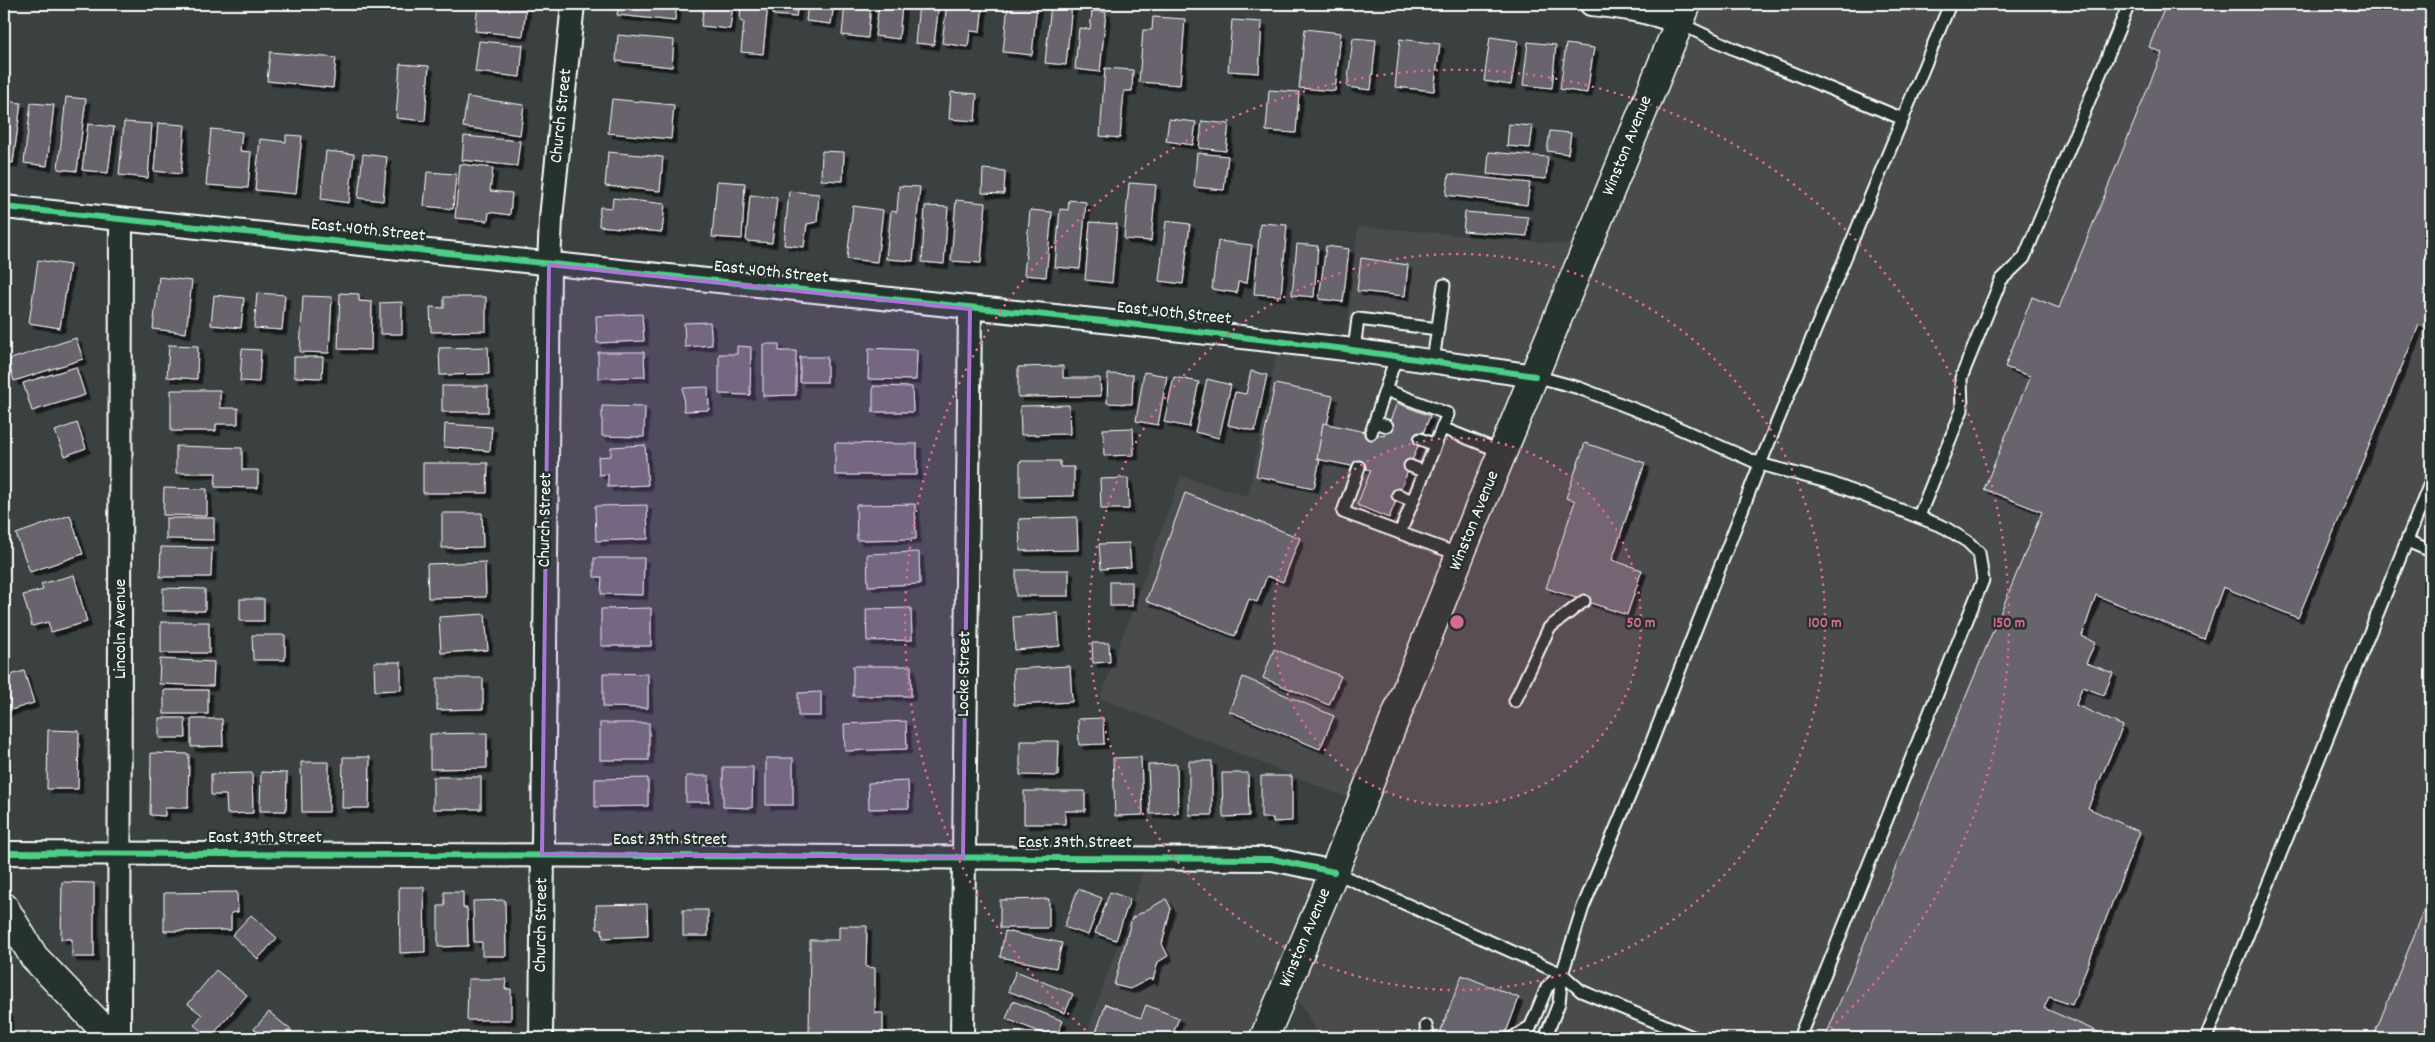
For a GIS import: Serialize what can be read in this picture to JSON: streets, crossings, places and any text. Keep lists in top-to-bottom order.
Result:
{
  "streets": {
    "main road": ["Winston Avenue"],
    "street": [
      "Church Street",
      "East 40th Street",
      "Lincoln Avenue",
      "Locke Street",
      "East 39th Street"
    ]
  },
  "crossings": [
    ["Church Street", "East 40th Street"],
    ["Church Street", "East 39th Street"],
    ["Winston Avenue", "East 40th Street"],
    ["Winston Avenue", "East 39th Street"],
    ["East 40th Street", "Lincoln Avenue"],
    ["East 40th Street", "Locke Street"],
    ["Lincoln Avenue", "East 39th Street"],
    ["Locke Street", "East 39th Street"]
  ],
  "rings": ["50 m", "100 m", "150 m"]
}
